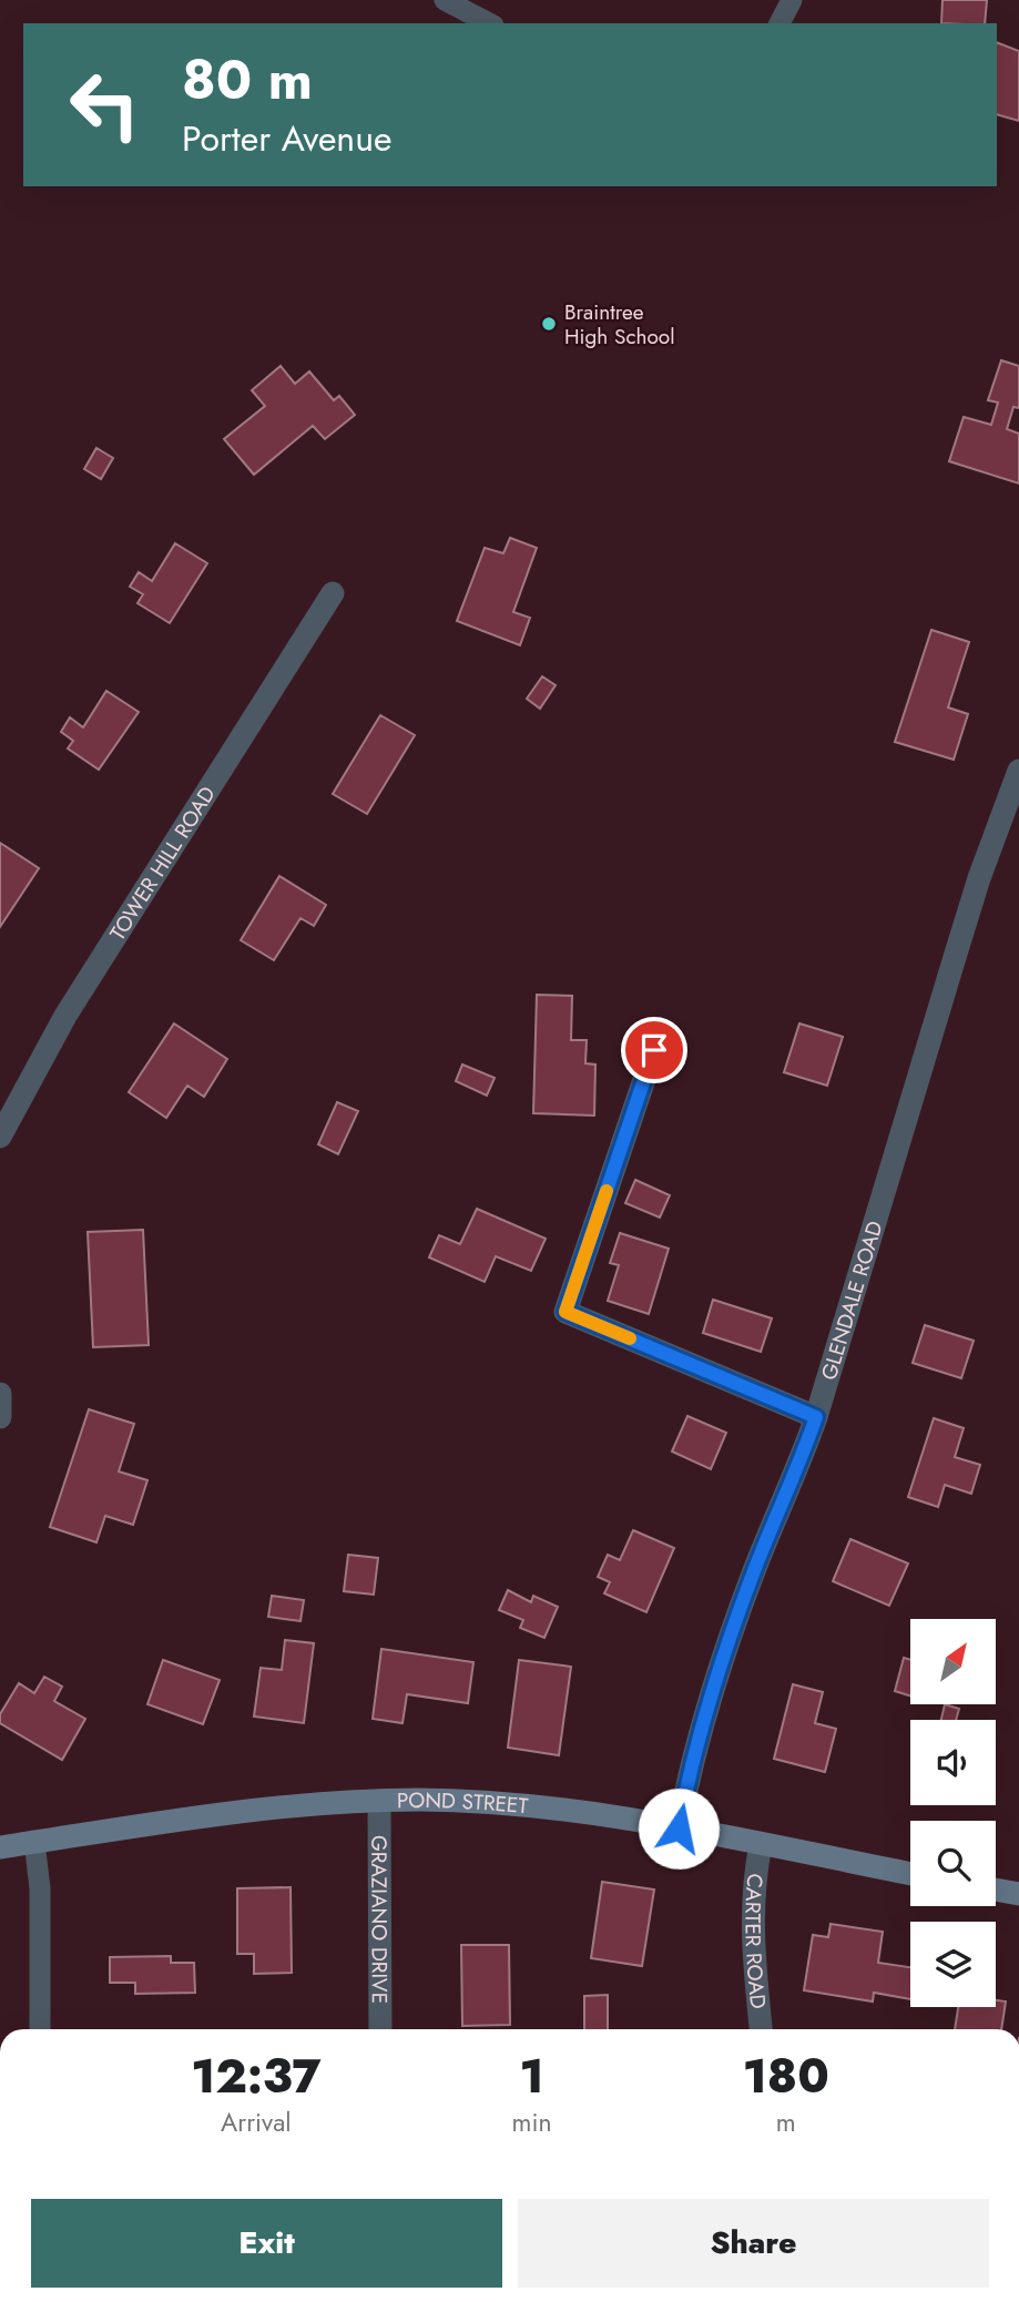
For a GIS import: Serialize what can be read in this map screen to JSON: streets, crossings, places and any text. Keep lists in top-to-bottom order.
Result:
{
  "streets": {
    "main road": ["POND STREET"],
    "street": [
      "TOWER HILL ROAD",
      "GLENDALE ROAD",
      "GRAZIANO DRIVE",
      "CARTER ROAD"
    ]
  },
  "crossings": [
    ["GLENDALE ROAD", "POND STREET"],
    ["POND STREET", "GRAZIANO DRIVE"],
    ["POND STREET", "CARTER ROAD"]
  ],
  "places": ["Braintree High School"],
  "north": "top right",
  "page": {
    "turn": ["80 m", "Porter Avenue"],
    "eta": [
      "12:37",
      "Arrival",
      "1",
      "min",
      "180",
      "m"
    ],
    "buttons": ["Exit", "Share"]
  }
}
